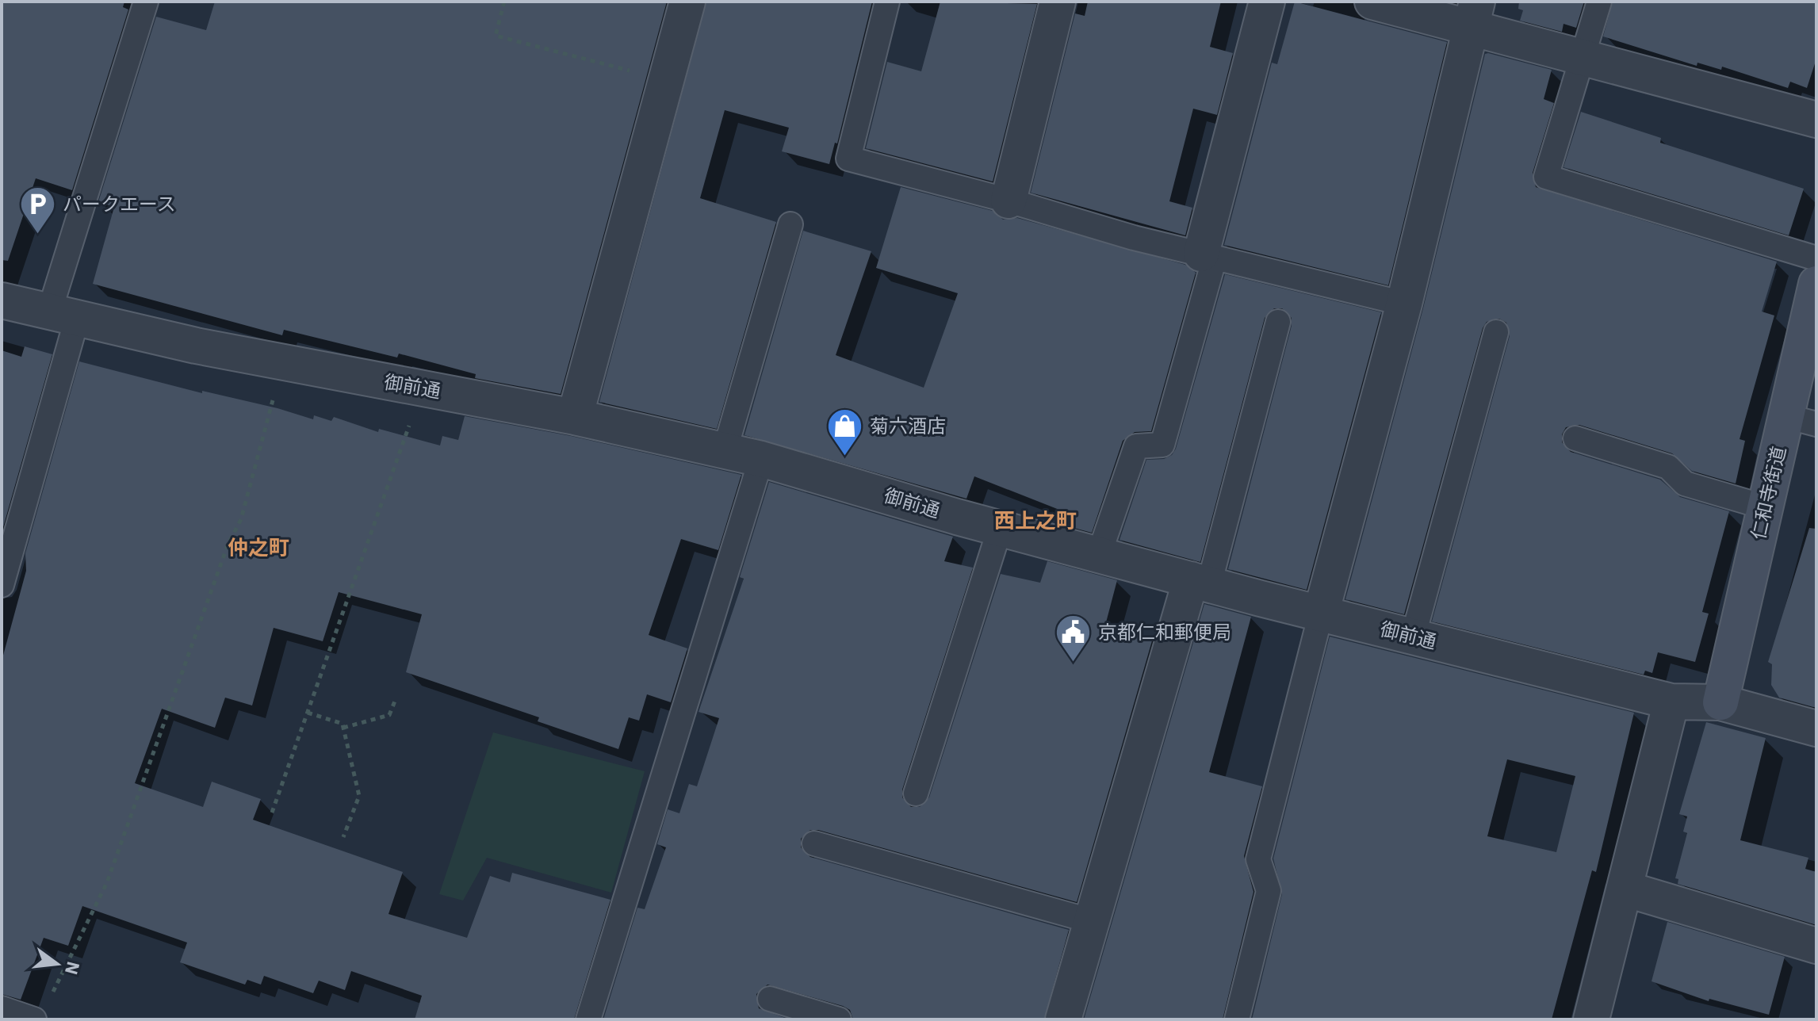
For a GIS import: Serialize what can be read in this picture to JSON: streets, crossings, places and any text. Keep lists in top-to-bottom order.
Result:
{
  "streets": {
    "street": ["御前通", "仁和寺街道"]
  },
  "crossings": [
    ["御前通", "仁和寺街道"]
  ],
  "districts": ["西上之町", "仲之町"],
  "places": {
    "parking": ["パークエース"],
    "shop": ["菊六酒店"],
    "public building": ["京都仁和郵便局"]
  },
  "north": "right"
}
